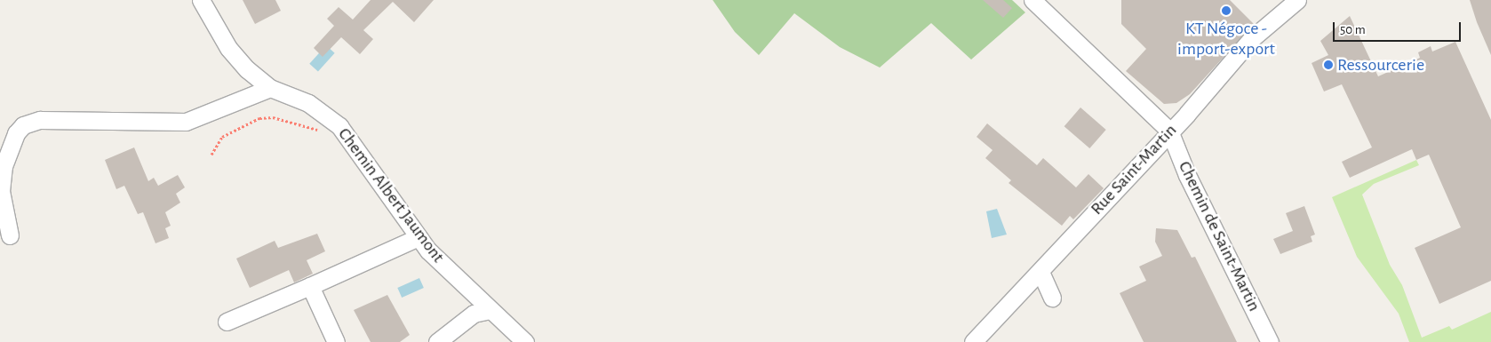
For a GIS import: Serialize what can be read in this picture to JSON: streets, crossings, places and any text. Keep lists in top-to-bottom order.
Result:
{
  "streets": {
    "street": ["Rue Saint-Martin", "Chemin Albert Jaumont", "Chemin de Saint-Martin"]
  },
  "crossings": [
    ["Rue Saint-Martin", "Chemin de Saint-Martin"]
  ],
  "places": ["KT Négoce - import-export", "Ressourcerie"],
  "scale_bar": "50 m"
}
